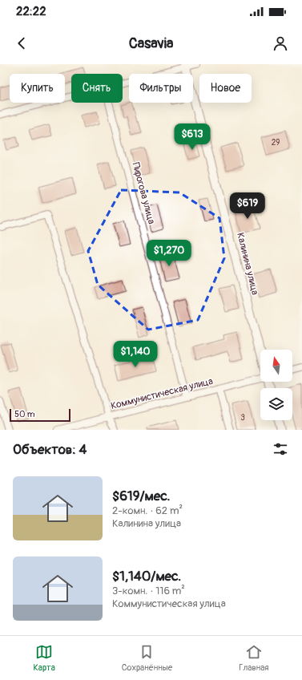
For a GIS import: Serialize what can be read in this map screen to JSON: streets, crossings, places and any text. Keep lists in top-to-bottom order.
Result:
{
  "streets": {
    "street": ["Пирогова улица", "Калинина улица", "Коммунистическая улица"]
  },
  "crossings": [
    ["Пирогова улица", "Коммунистическая улица"]
  ],
  "house_numbers": ["29", "3"],
  "scale_bar": "50 m",
  "north": "top",
  "page": {
    "status": "22:22",
    "header": "Casavia",
    "chip": [
      "Купить",
      "Снять",
      "Фильтры",
      "Новое"
    ],
    "price": [
      "$613",
      "$619",
      "$1,270",
      "$1,140"
    ],
    "scale": "50 m",
    "heading": "Объектов: 4",
    "list": [
      {
        "name": "$619/мес.",
        "note": "2-комн. · 62 m² · Калинина улица"
      },
      {
        "name": "$1,140/мес.",
        "note": "3-комн. · 116 m² · Коммунистическая улица"
      }
    ],
    "tabs": ["Карта", "Сохранённые", "Главная"]
  }
}
